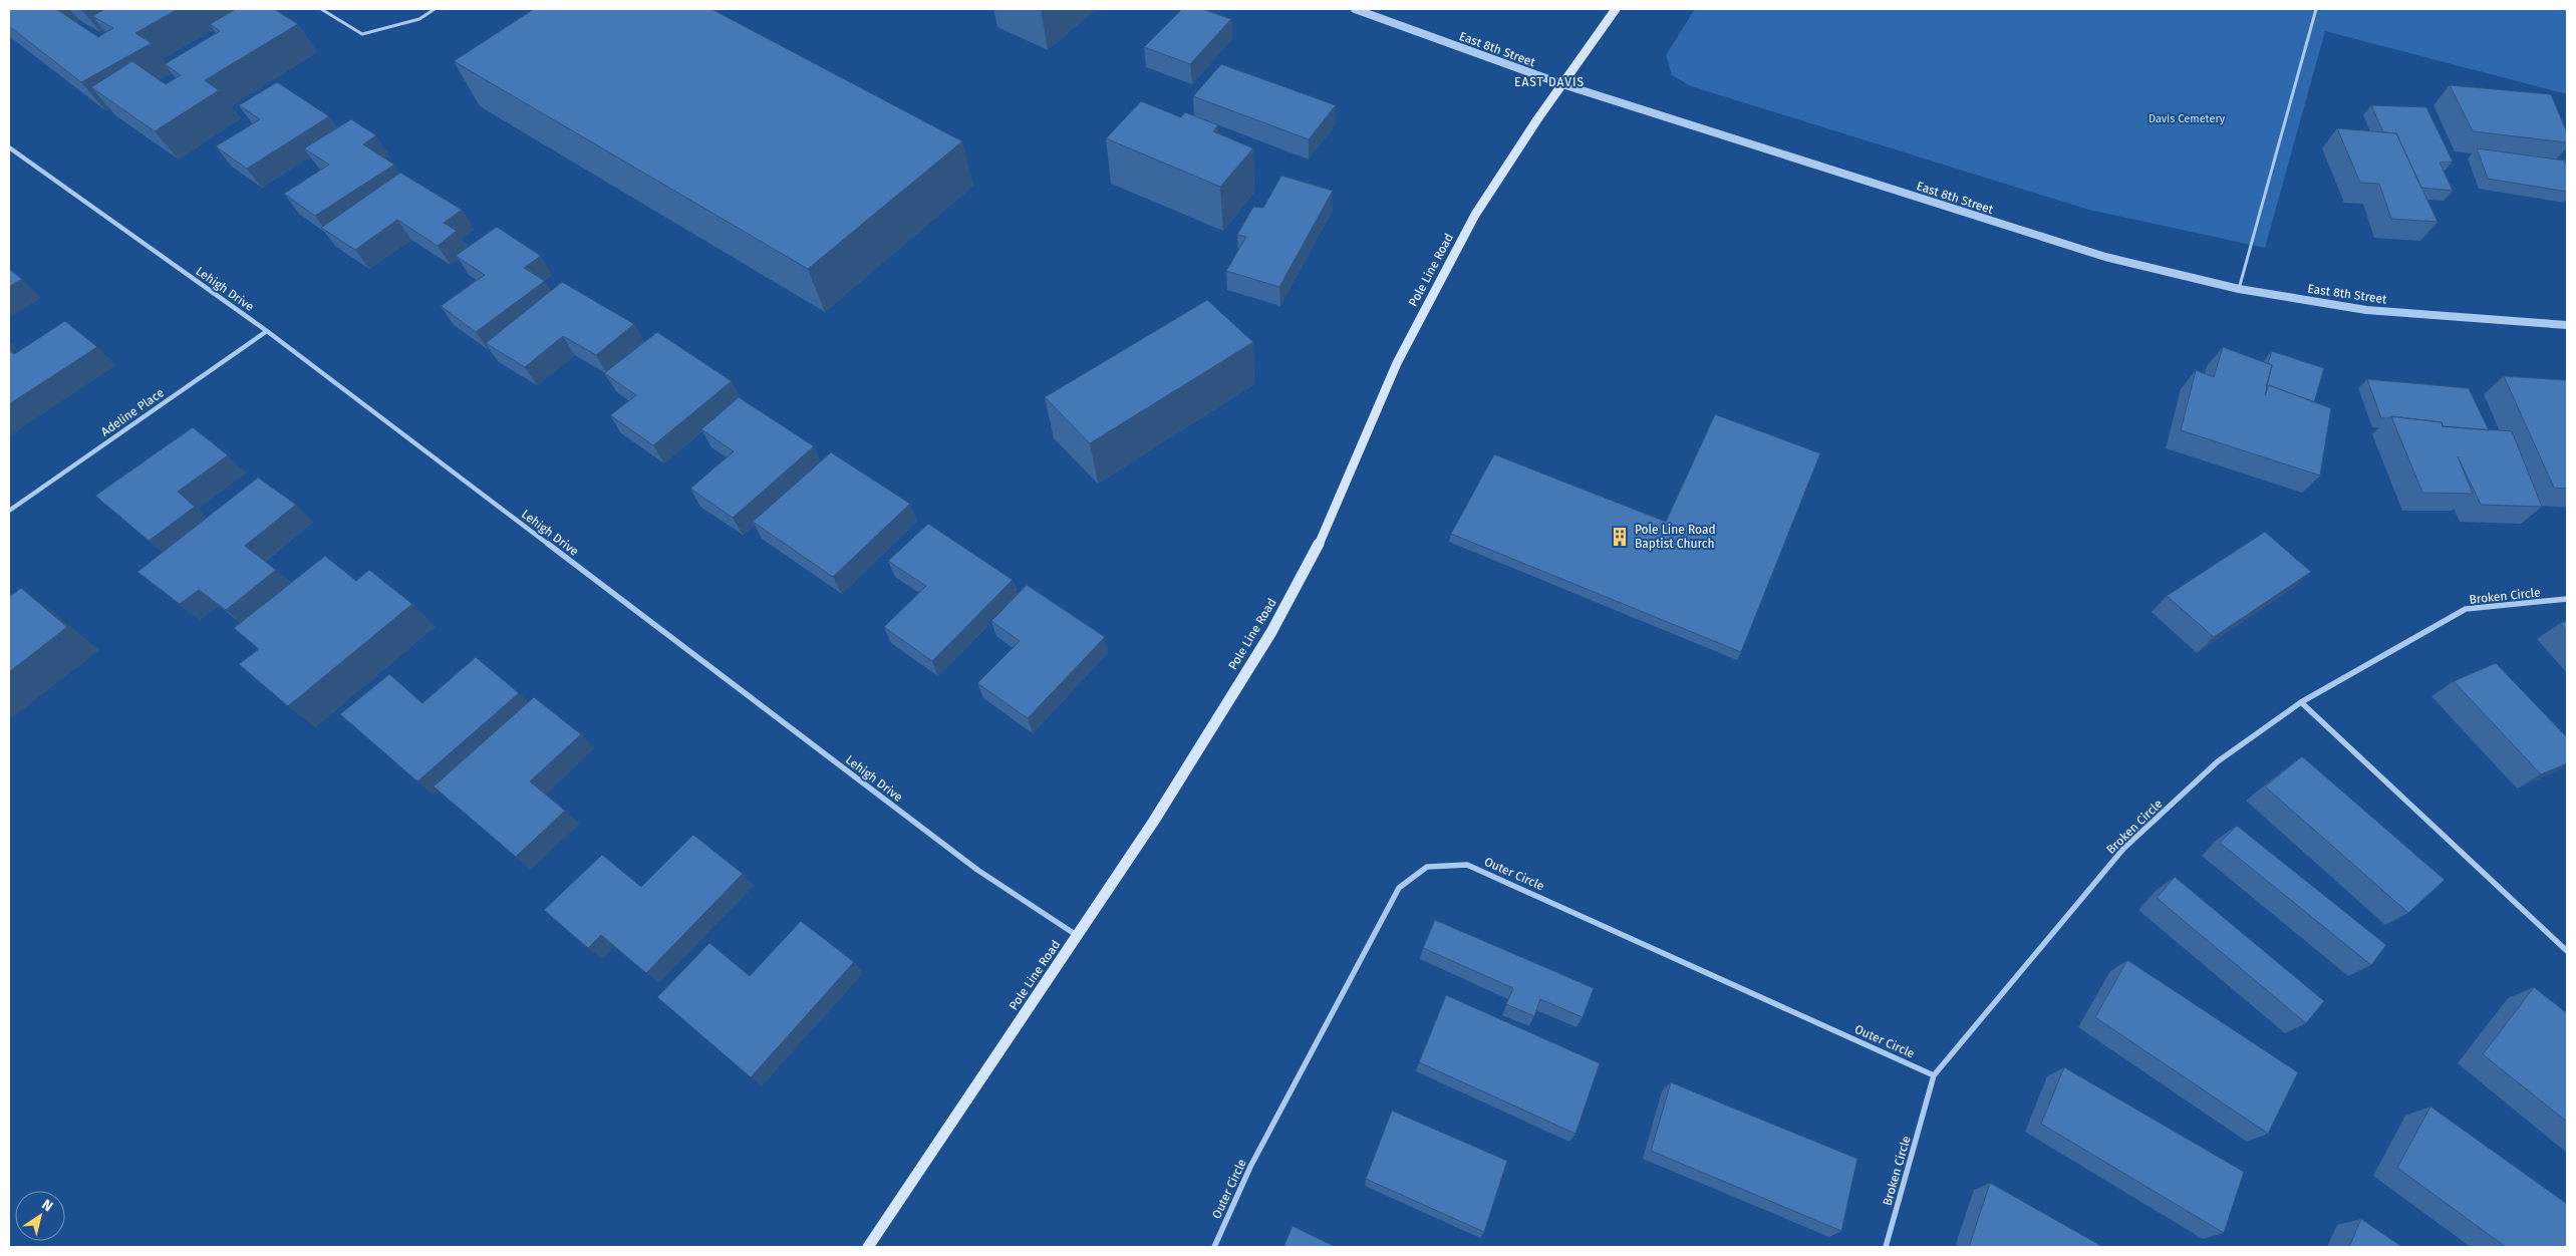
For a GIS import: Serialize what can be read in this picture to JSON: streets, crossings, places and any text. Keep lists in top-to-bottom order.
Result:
{
  "streets": {
    "main road": ["Pole Line Road"],
    "street": [
      "East 8th Street",
      "Lehigh Drive",
      "Adeline Place",
      "Broken Circle",
      "Outer Circle"
    ]
  },
  "crossings": [
    ["East 8th Street", "Pole Line Road"],
    ["Pole Line Road", "Lehigh Drive"],
    ["Lehigh Drive", "Adeline Place"],
    ["Broken Circle", "Outer Circle"]
  ],
  "districts": ["EAST DAVIS"],
  "parks": ["Davis Cemetery"],
  "places": {
    "building": ["Pole Line Road Baptist Church"]
  },
  "north": "top right"
}
